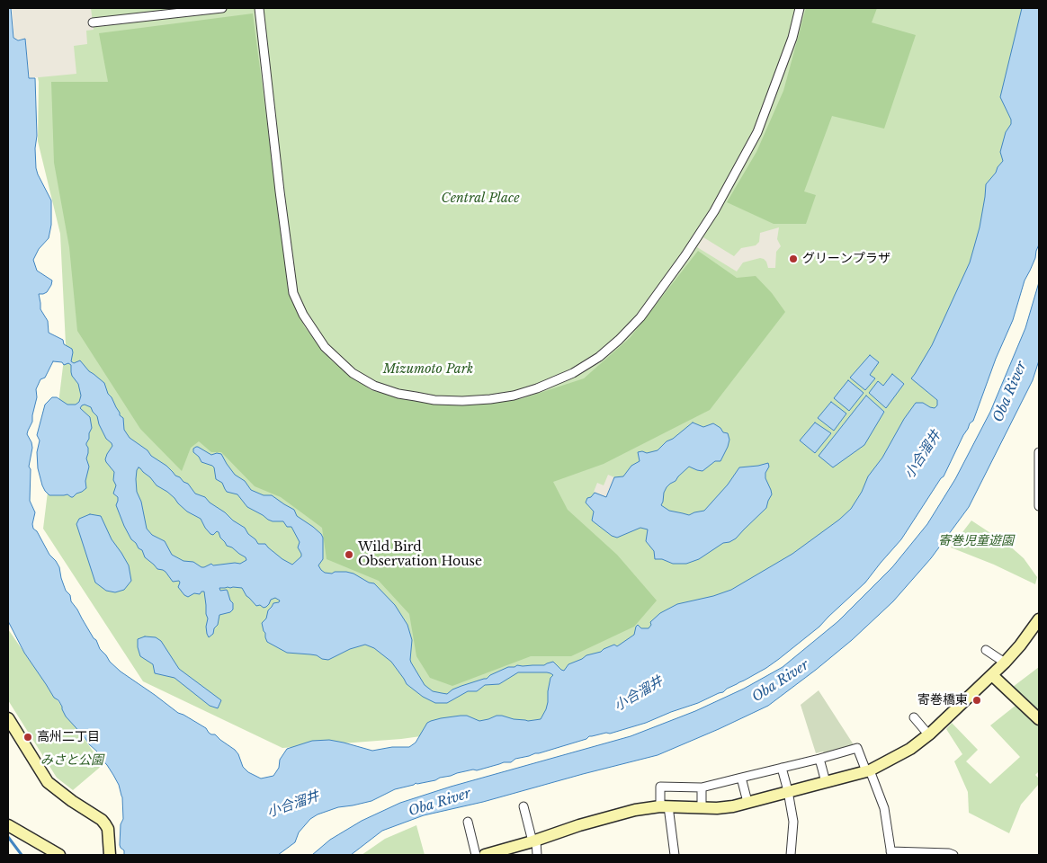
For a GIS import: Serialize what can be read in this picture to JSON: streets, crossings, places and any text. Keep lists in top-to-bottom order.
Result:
{
  "water": ["Oba River", "小合溜井"],
  "parks": [
    "Central Place",
    "Mizumoto Park",
    "寄巻児童遊園",
    "みさと公園"
  ],
  "places": [
    "グリーンプラザ",
    "Wild Bird Observation House",
    "寄巻橋東",
    "高州二丁目"
  ]
}
